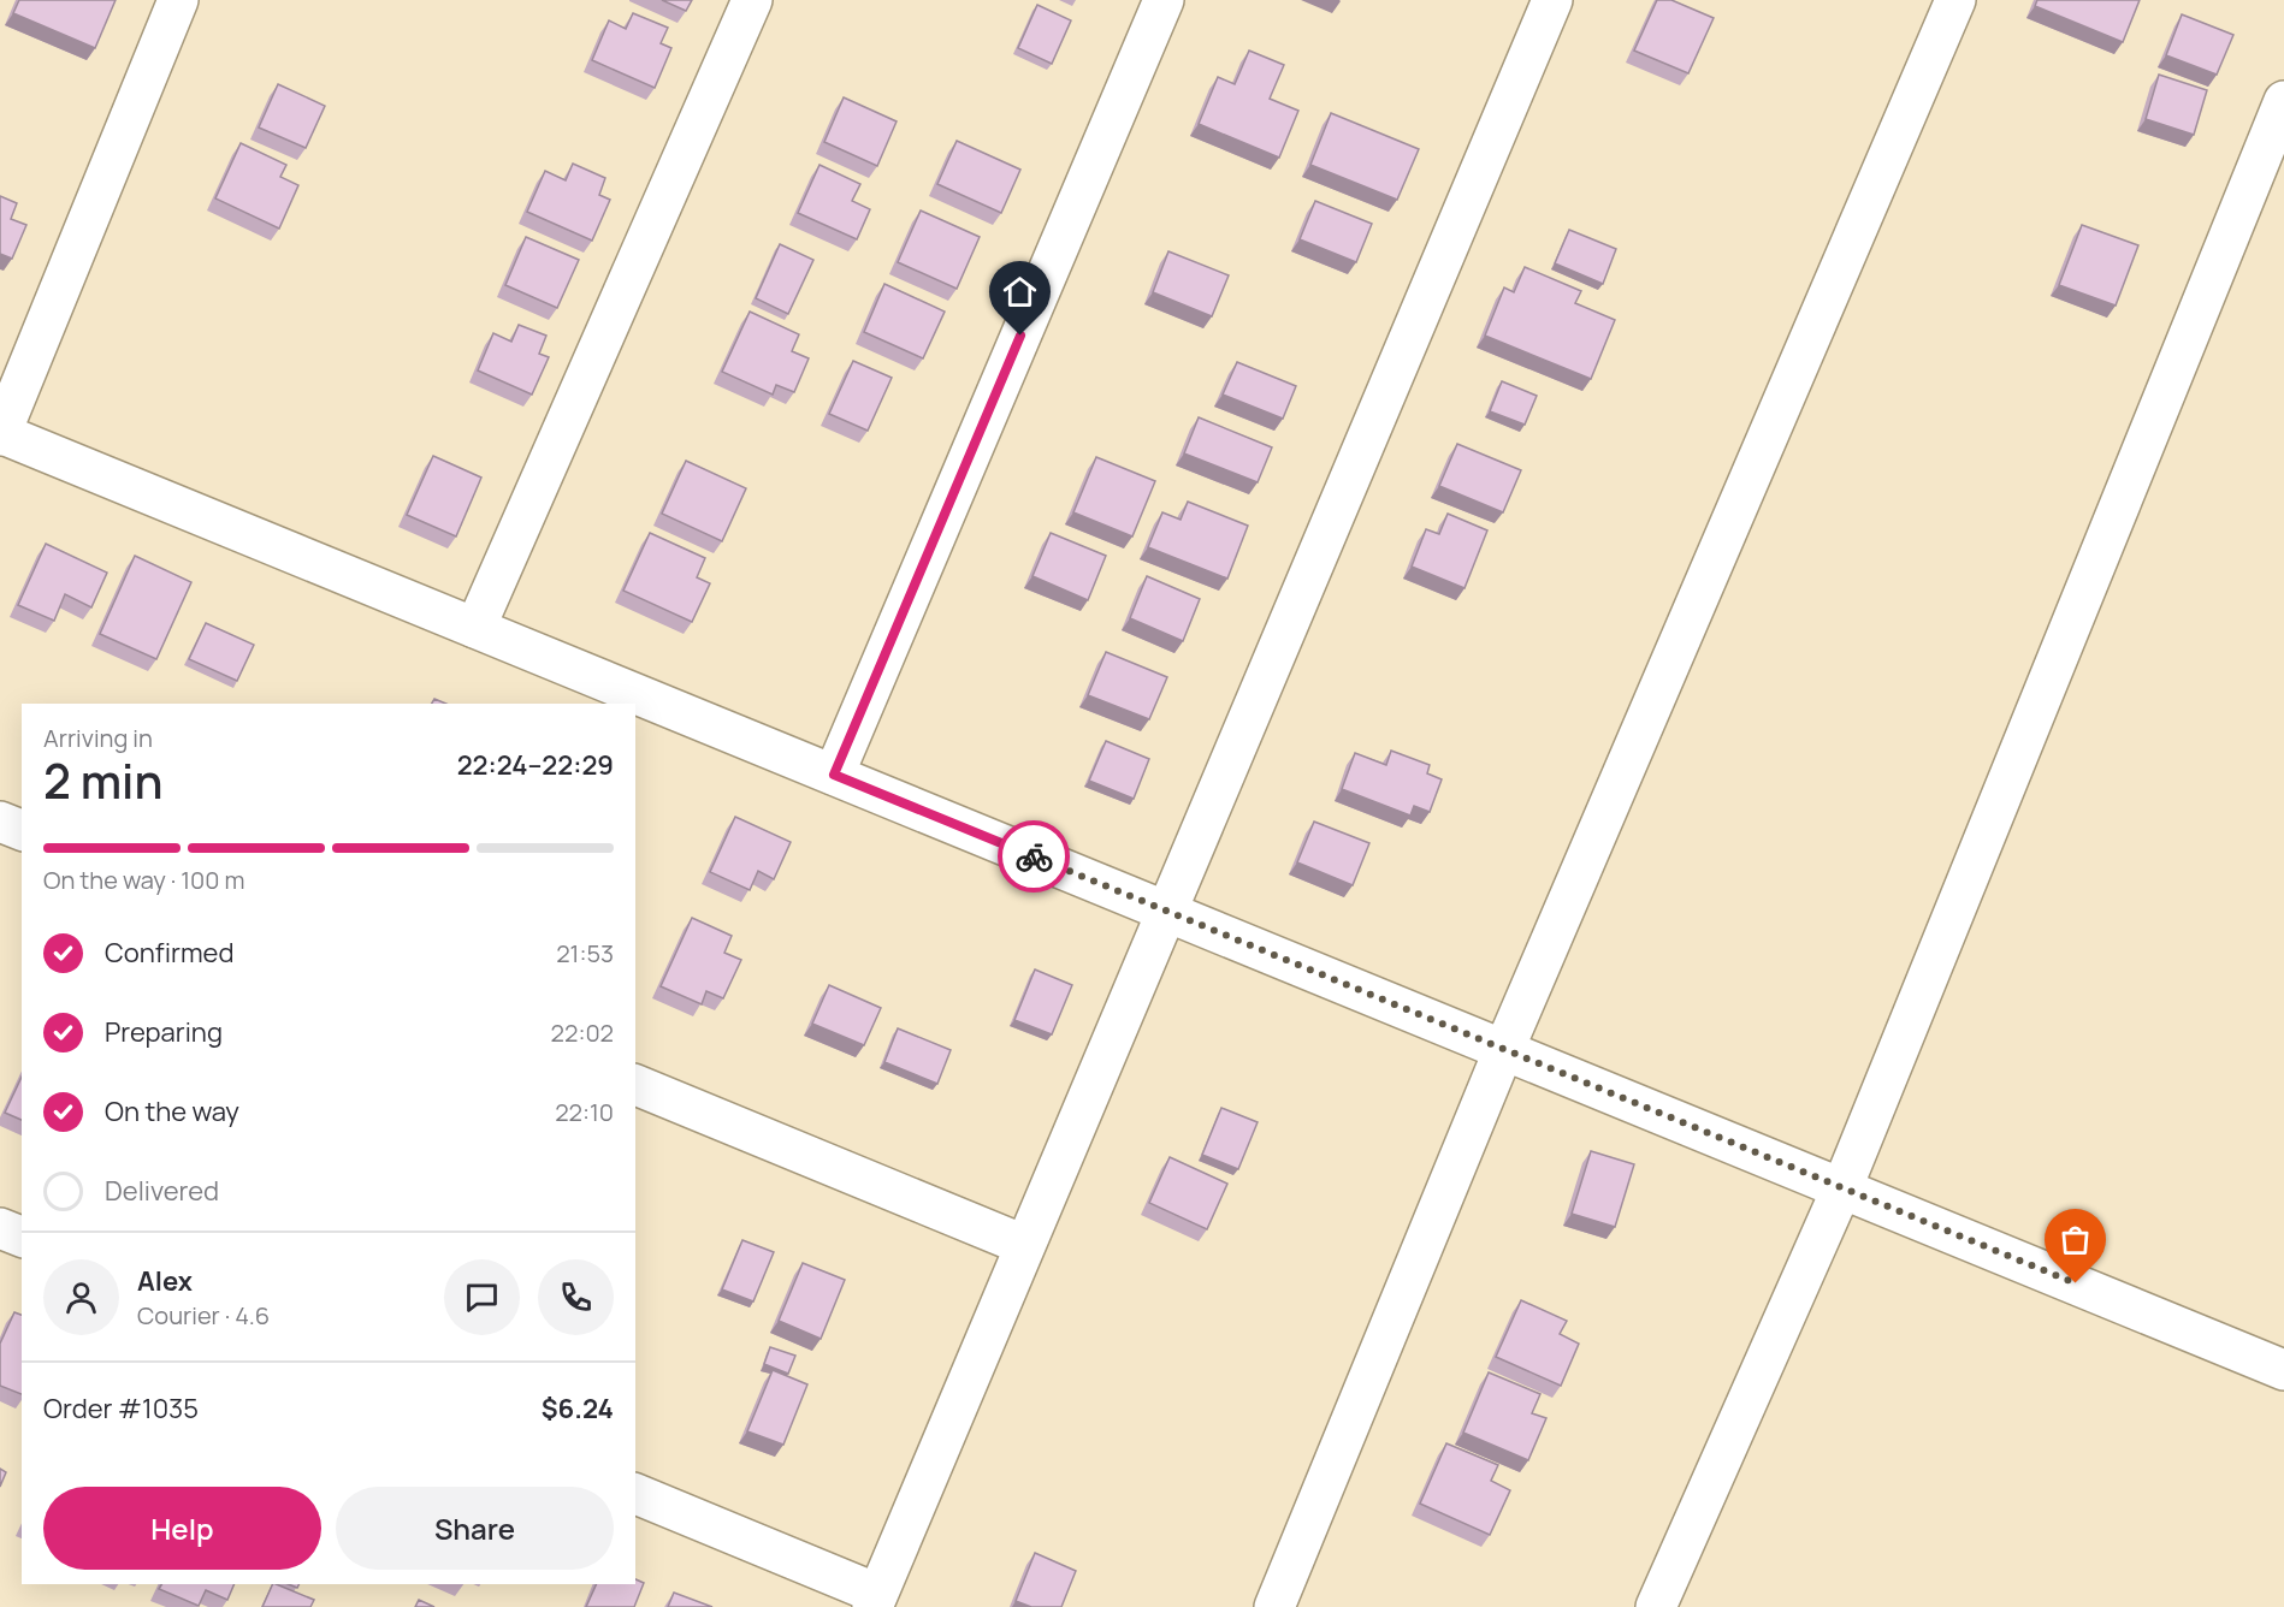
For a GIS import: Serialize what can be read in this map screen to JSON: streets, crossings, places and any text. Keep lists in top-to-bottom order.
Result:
{
  "page": {
    "heading": ["2 min", "Arriving in", "22:24–22:29"],
    "panel": [
      "Alex",
      "Courier · 4.6",
      "Order #1035",
      "$6.24"
    ],
    "bar": "On the way · 100 m",
    "list": [
      ["Confirmed", "21:53"],
      ["Preparing", "22:02"],
      ["On the way", "22:10"],
      "Delivered"
    ],
    "buttons": ["Help", "Share"]
  }
}
